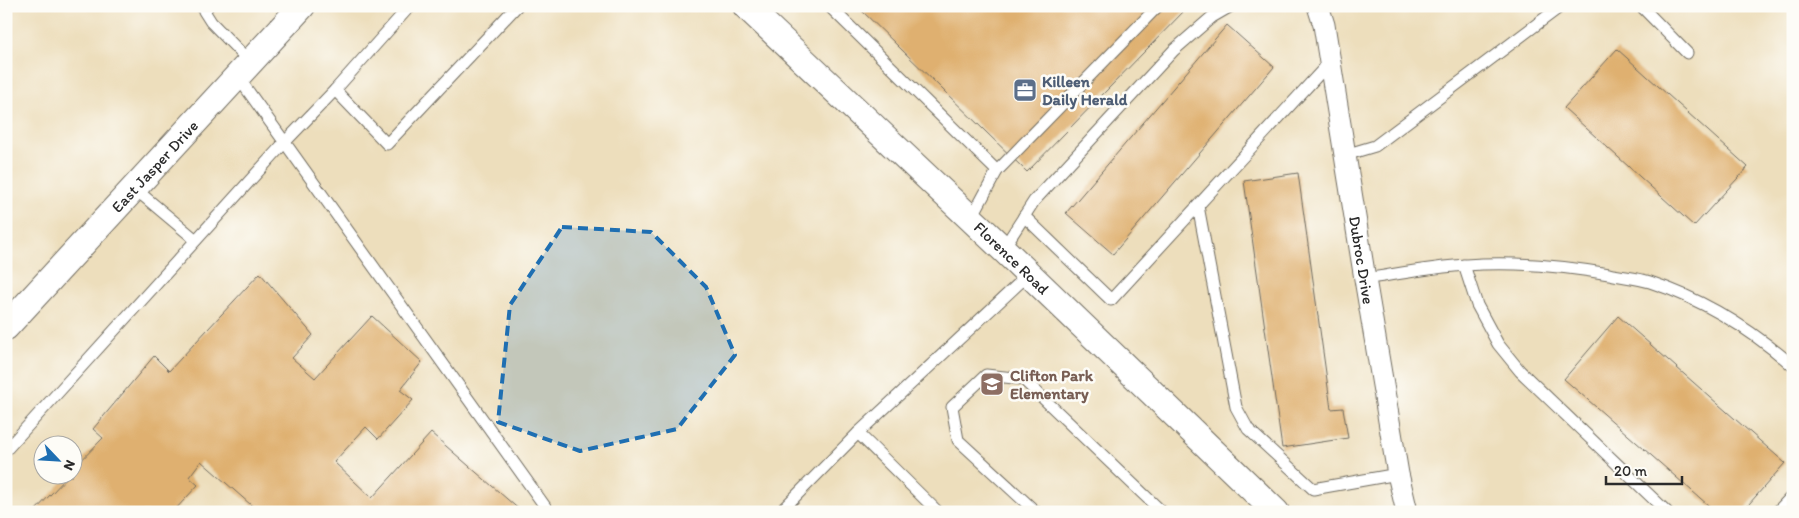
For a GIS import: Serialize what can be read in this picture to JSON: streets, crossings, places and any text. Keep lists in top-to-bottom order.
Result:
{
  "streets": {
    "street": ["East Jasper Drive", "Florence Road", "Dubroc Drive"]
  },
  "places": {
    "office": ["Killeen Daily Herald"],
    "school or university": ["Clifton Park Elementary"]
  },
  "scale_bar": "20 m",
  "north": "bottom right"
}
